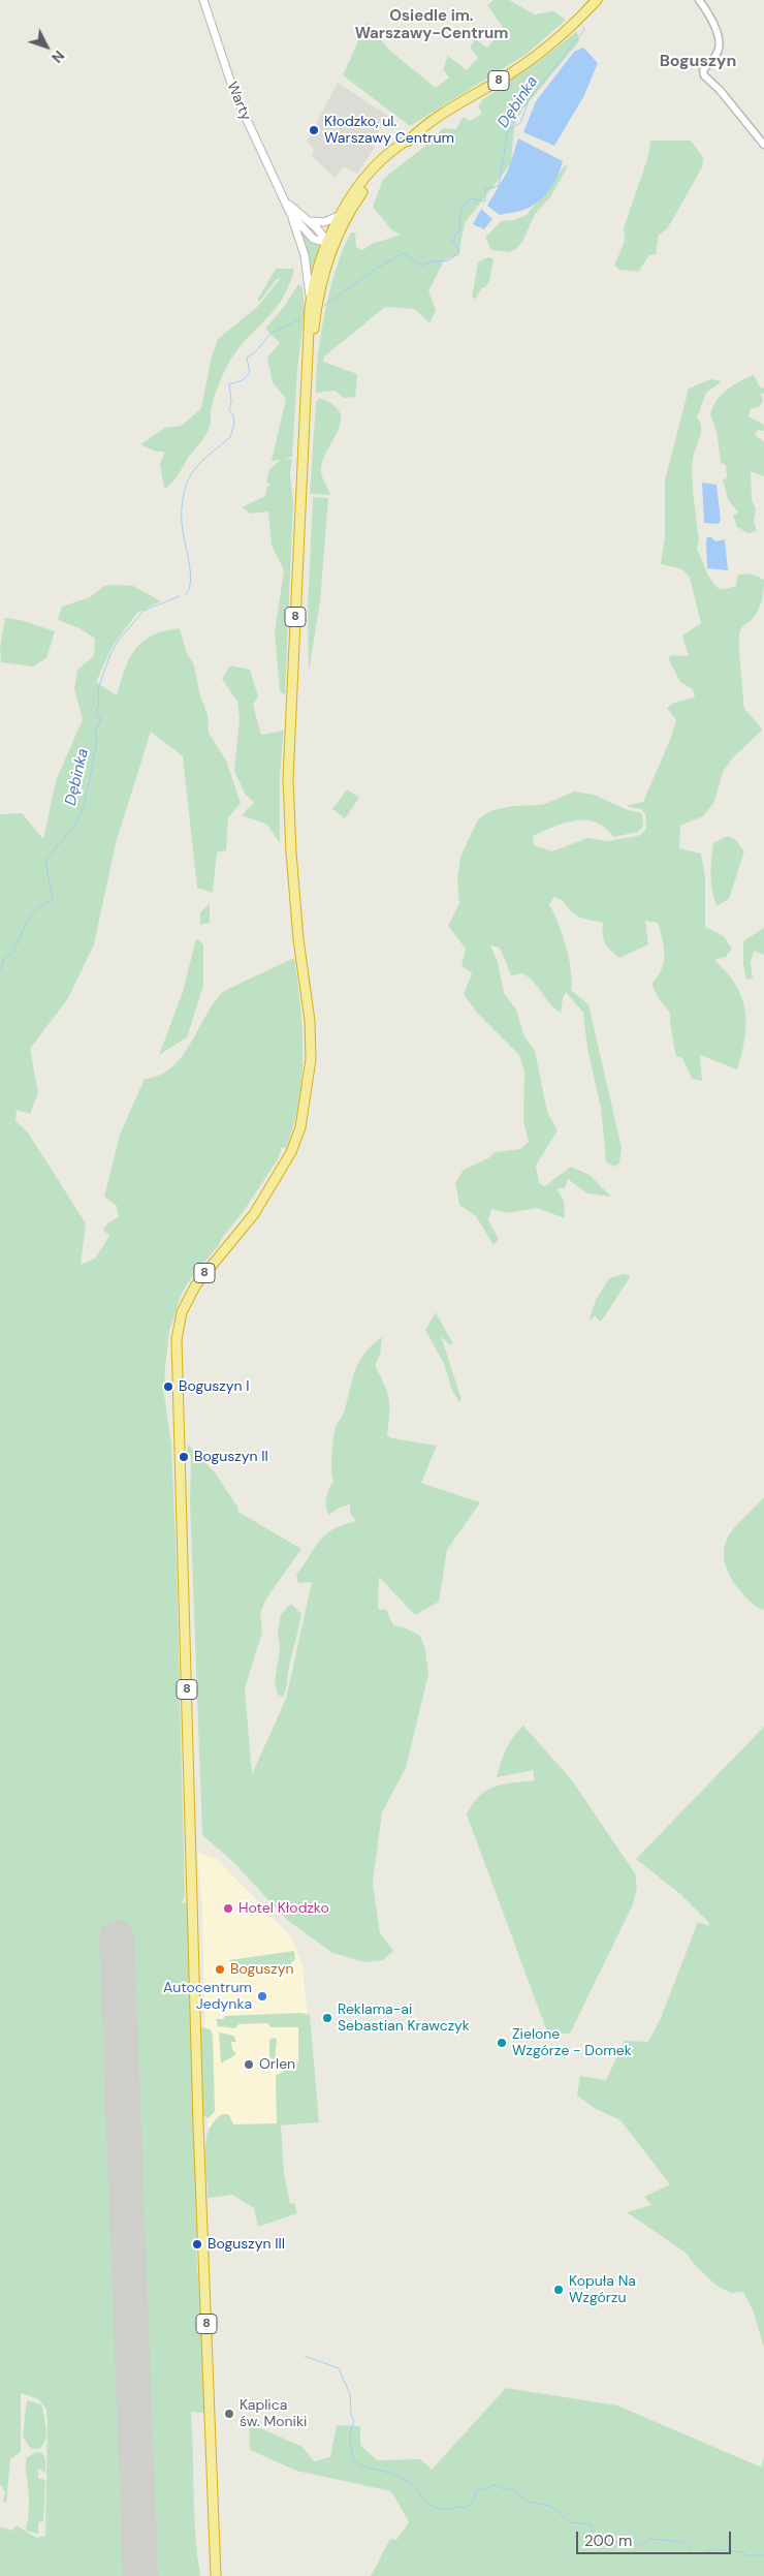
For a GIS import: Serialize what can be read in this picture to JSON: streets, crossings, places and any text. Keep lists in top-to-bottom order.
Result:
{
  "streets": {
    "highway": ["8"],
    "main road": ["Warty"]
  },
  "crossings": [
    ["8", "Warty"]
  ],
  "districts": ["Osiedle im. Warszawy-Centrum", "Boguszyn"],
  "water": ["Dębinka"],
  "places": [
    "Kłodzko, ul. Warszawy Centrum",
    "Boguszyn I",
    "Boguszyn II",
    "Hotel Kłodzko",
    "Boguszyn",
    "Autocentrum Jedynka",
    "Reklama-ai Sebastian Krawczyk",
    "Zielone Wzgórze - Domek",
    "Orlen",
    "Boguszyn III",
    "Kopuła Na Wzgórzu",
    "Kaplica św. Moniki"
  ],
  "scale_bar": "200 m",
  "north": "bottom right"
}
